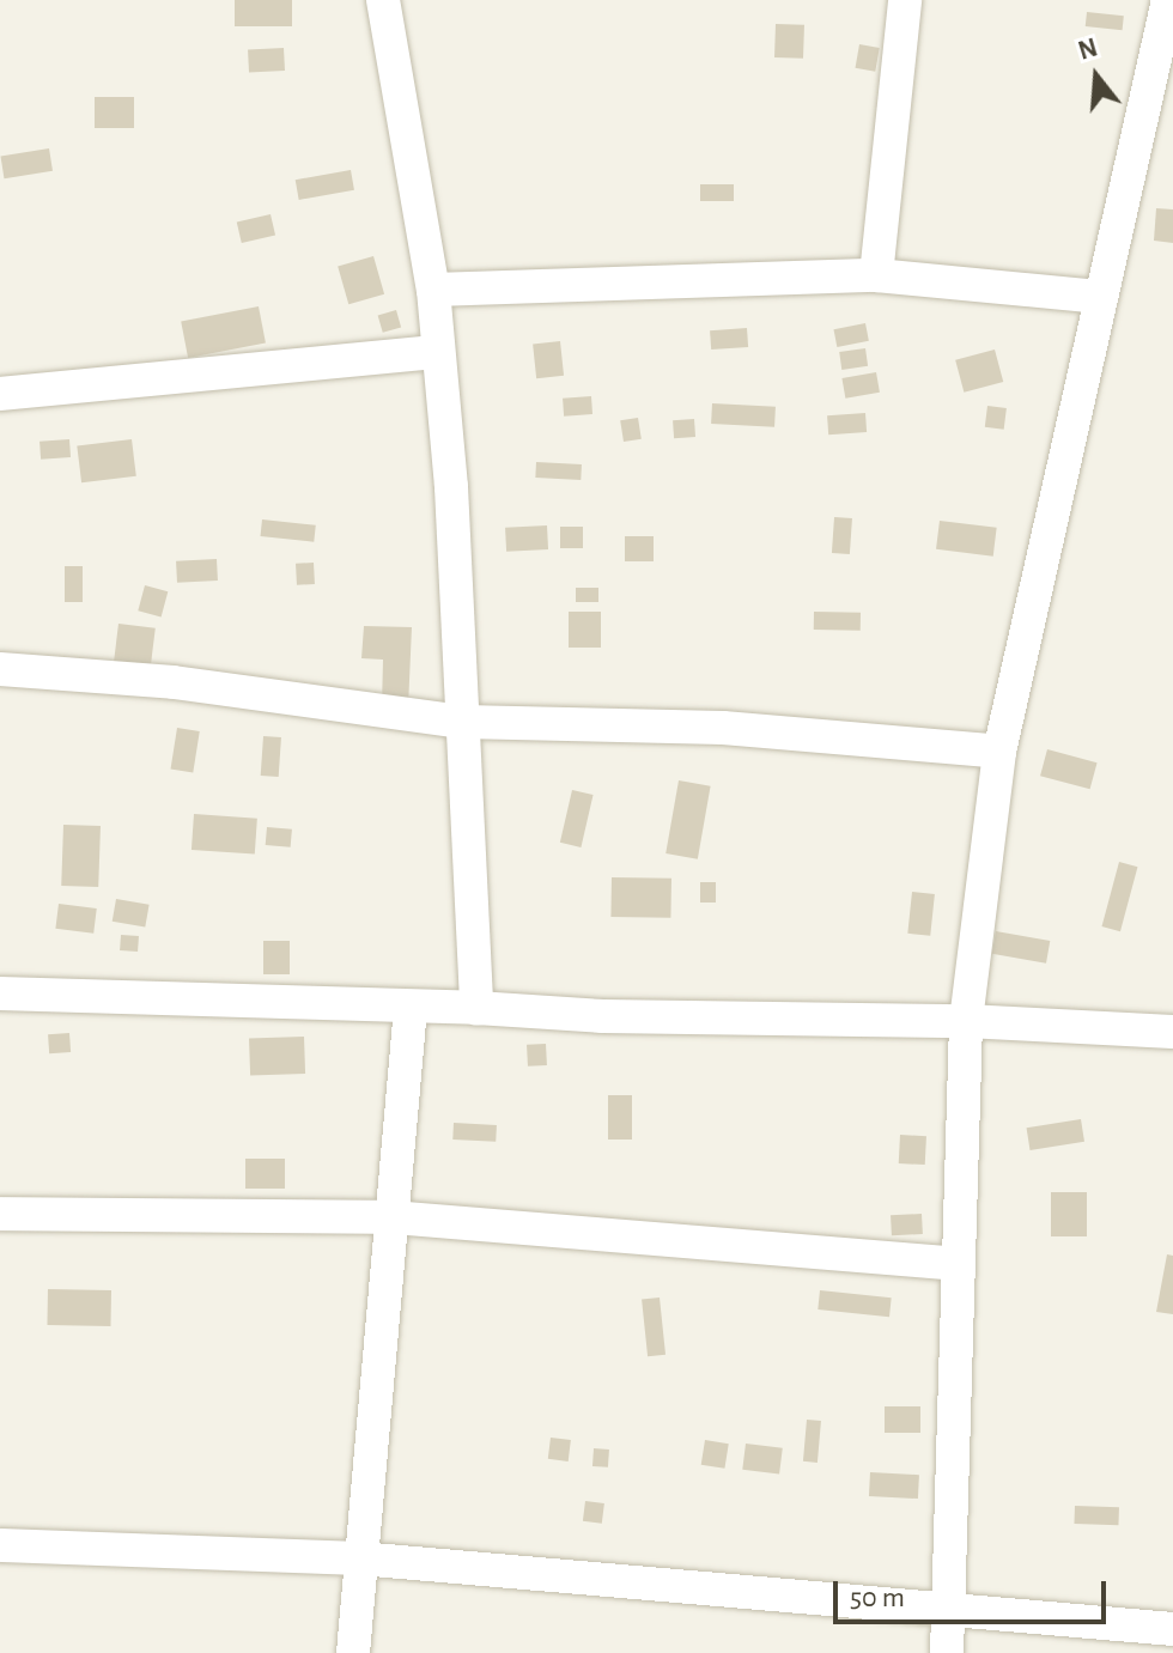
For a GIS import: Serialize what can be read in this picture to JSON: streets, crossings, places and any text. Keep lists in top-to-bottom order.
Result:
{
  "scale_bar": "50 m",
  "north": "top"
}
